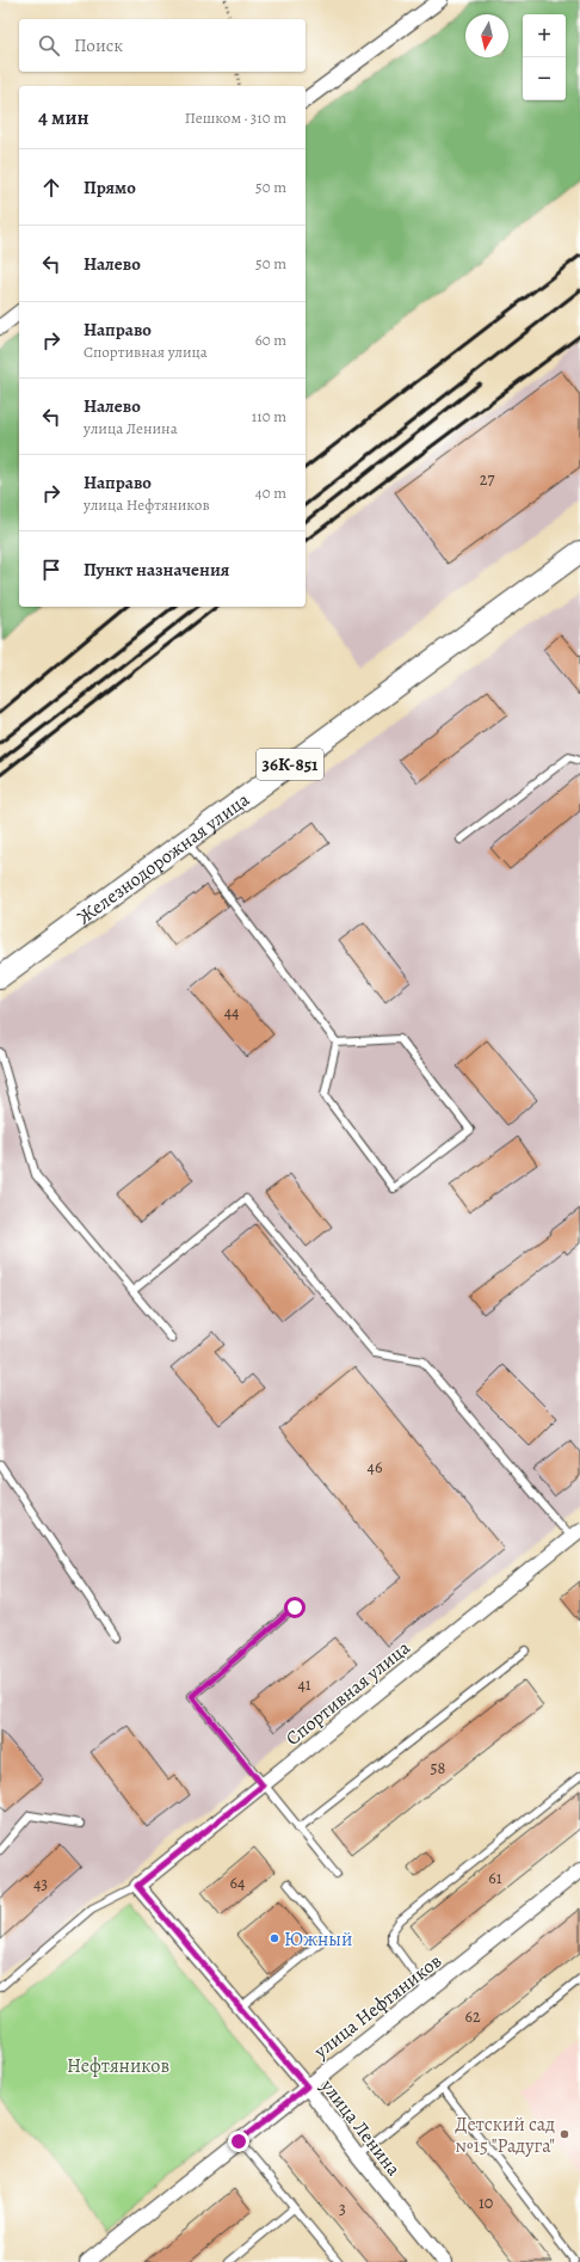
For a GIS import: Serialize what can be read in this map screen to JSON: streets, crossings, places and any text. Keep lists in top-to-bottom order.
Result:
{
  "streets": {
    "main road": ["36К-851", "Железнодорожная улица"],
    "street": ["Спортивная улица", "улица Нефтяников", "улица Ленина"]
  },
  "crossings": [
    ["Спортивная улица", "улица Ленина"],
    ["улица Нефтяников", "улица Ленина"]
  ],
  "parks": ["Нефтяников"],
  "places": ["Южный", "Детский сад №15 \"Радуга\""],
  "house_numbers": [
    "27",
    "44",
    "46",
    "41",
    "58",
    "61",
    "64",
    "43",
    "62",
    "10",
    "3"
  ],
  "north": "bottom",
  "page": {
    "map_buttons": ["+", "−"],
    "search": "Поиск",
    "heading": ["4 мин", "Пешком · 310 m"],
    "list": [
      ["Прямо", "50 m"],
      ["Налево", "50 m"],
      ["Направо", "Спортивная улица", "60 m"],
      ["Налево", "улица Ленина", "110 m"],
      ["Направо", "улица Нефтяников", "40 m"],
      "Пункт назначения"
    ]
  }
}
